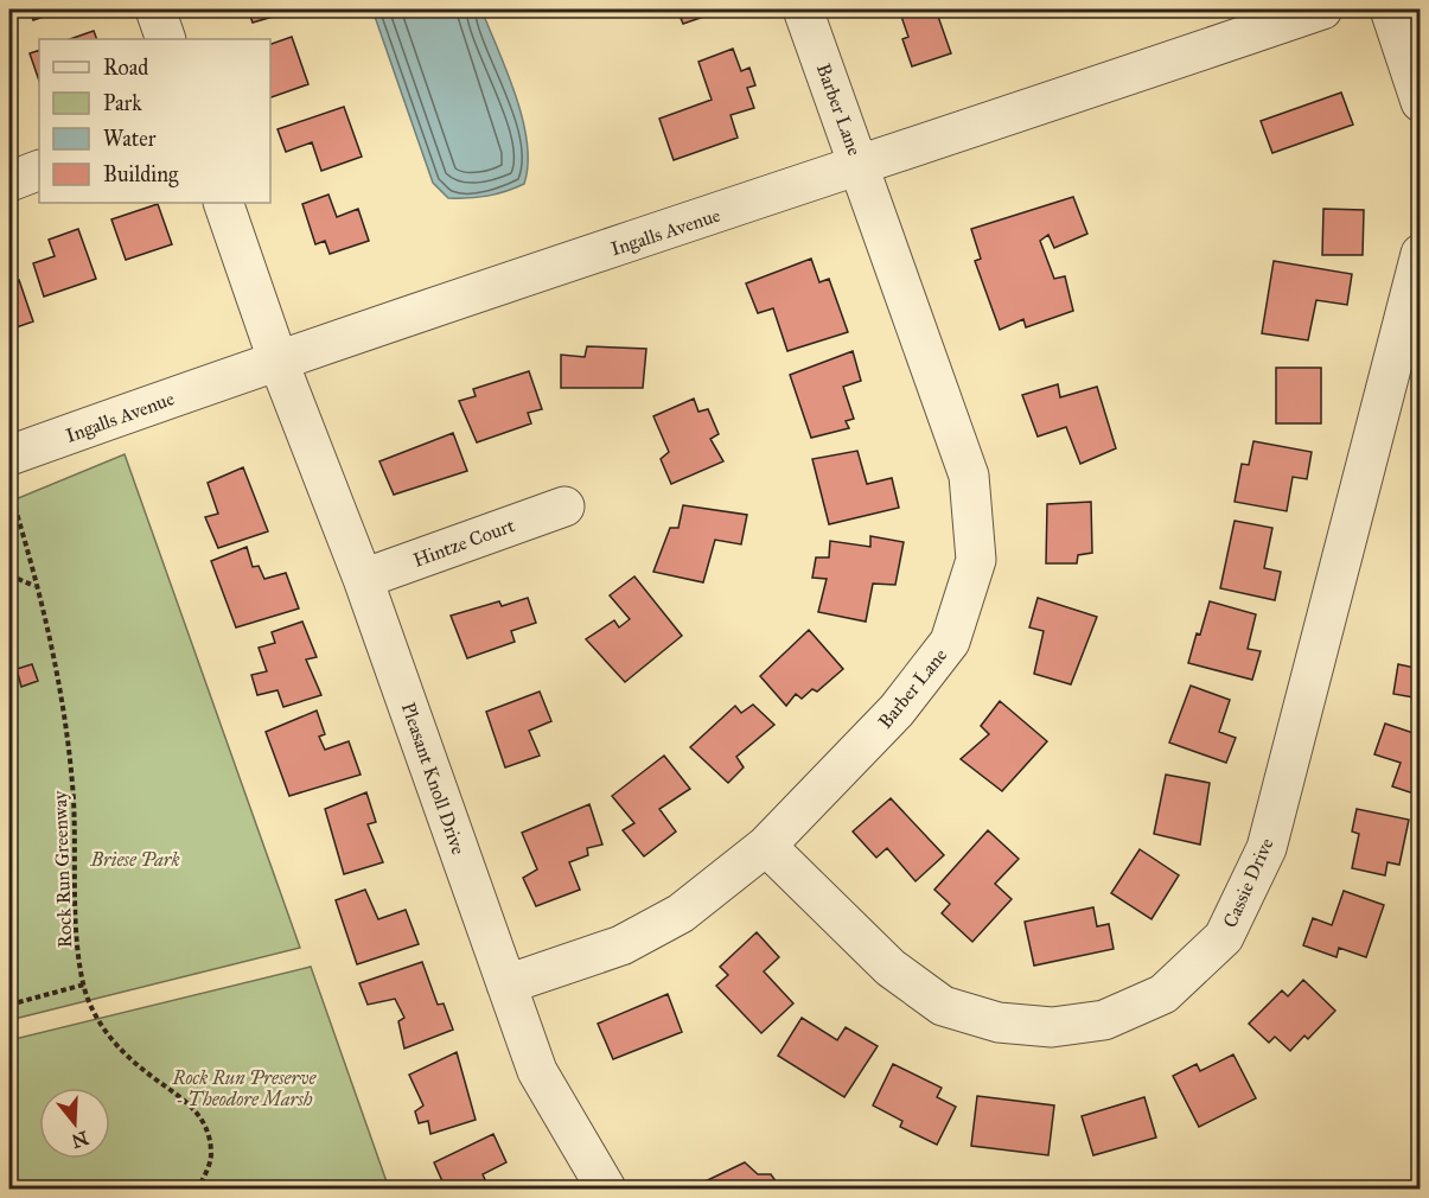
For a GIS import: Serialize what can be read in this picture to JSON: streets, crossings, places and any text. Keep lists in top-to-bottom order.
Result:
{
  "streets": {
    "street": [
      "Barber Lane",
      "Ingalls Avenue",
      "Hintze Court",
      "Pleasant Knoll Drive",
      "Cassie Drive"
    ],
    "path": ["Rock Run Greenway"]
  },
  "crossings": [
    ["Barber Lane", "Ingalls Avenue"],
    ["Barber Lane", "Pleasant Knoll Drive"],
    ["Barber Lane", "Cassie Drive"],
    ["Ingalls Avenue", "Pleasant Knoll Drive"],
    ["Hintze Court", "Pleasant Knoll Drive"]
  ],
  "parks": ["Briese Park", "Rock Run Preserve - Theodore Marsh"],
  "legend": [
    "Road",
    "Park",
    "Water",
    "Building"
  ],
  "north": "bottom"
}
